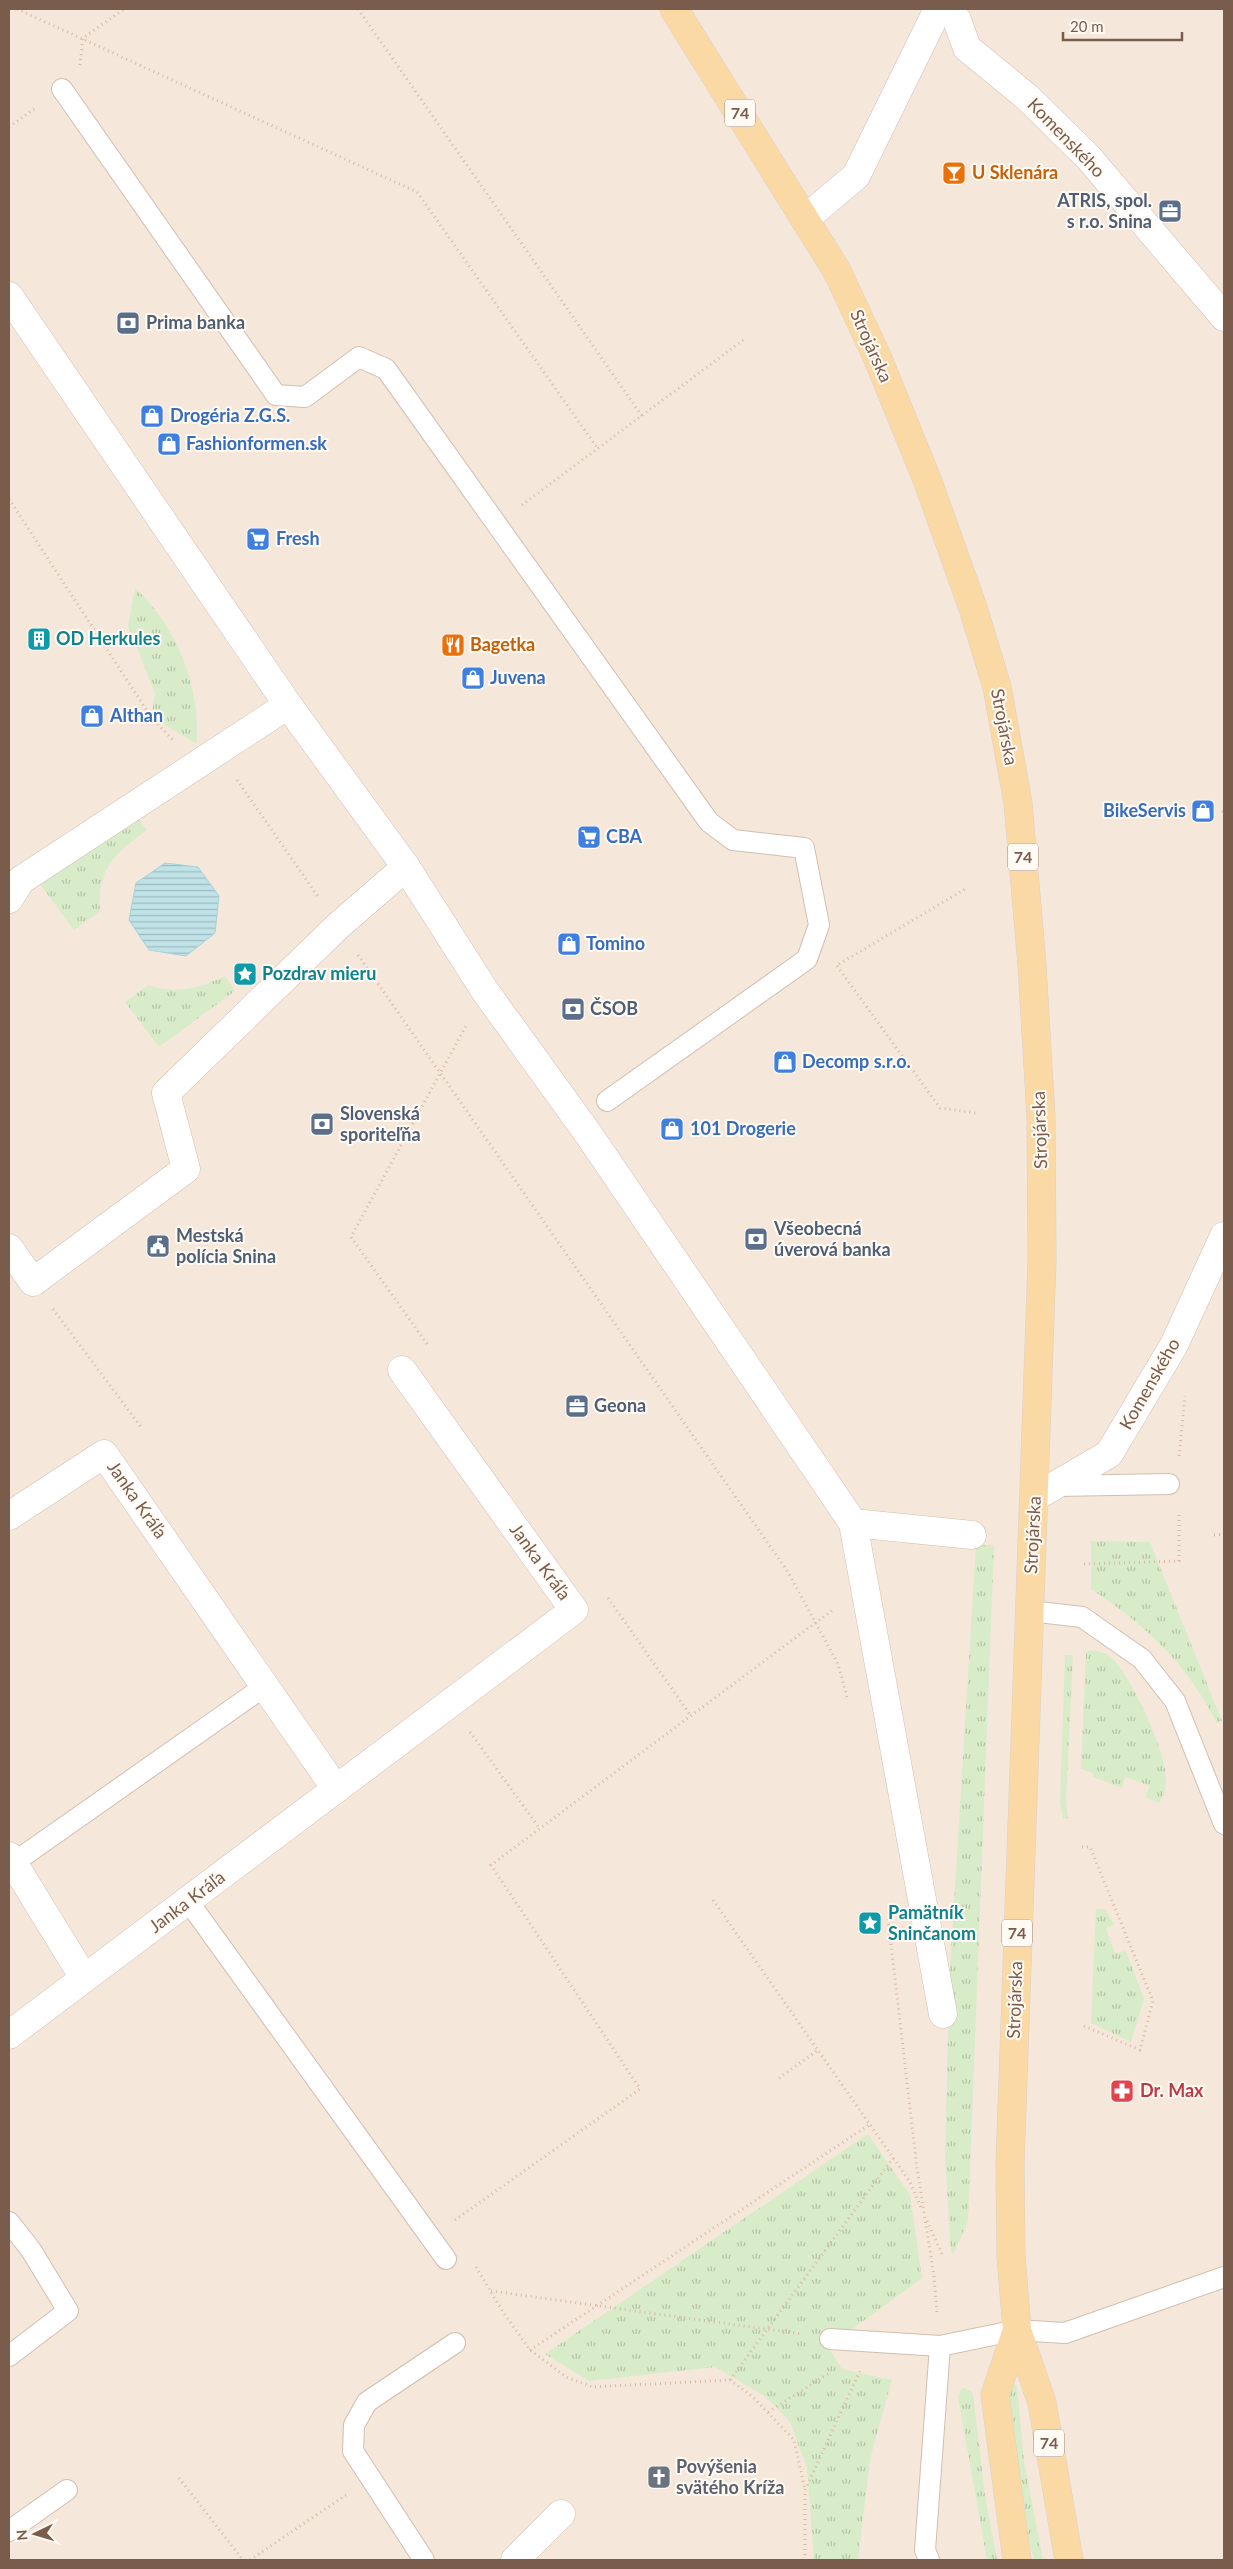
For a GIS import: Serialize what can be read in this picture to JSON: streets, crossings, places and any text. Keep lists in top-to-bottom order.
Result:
{
  "streets": {
    "main road": ["74", "Strojárska"],
    "street": ["Komenského", "Janka Kráľa"]
  },
  "crossings": [
    ["74", "Strojárska"],
    ["Komenského", "Strojárska"]
  ],
  "places": {
    "bar": ["U Sklenára"],
    "office": ["ATRIS, spol. s r.o. Snina", "Geona"],
    "bank": [
      "Prima banka",
      "ČSOB",
      "Slovenská sporiteľňa",
      "Všeobecná úverová banka"
    ],
    "shop": [
      "Drogéria Z.G.S.",
      "Fashionformen.sk",
      "Juvena",
      "Althan",
      "BikeServis",
      "Tomino",
      "Decomp s.r.o.",
      "101 Drogerie"
    ],
    "supermarket": ["Fresh", "CBA"],
    "building": ["OD Herkules"],
    "restaurant": ["Bagetka"],
    "place": ["Pozdrav mieru", "Pamätník Sninčanom"],
    "public building": ["Mestská polícia Snina"],
    "pharmacy": ["Dr. Max"],
    "church": ["Povýšenia svätého Kríža"]
  },
  "scale_bar": "20 m",
  "north": "left"
}
